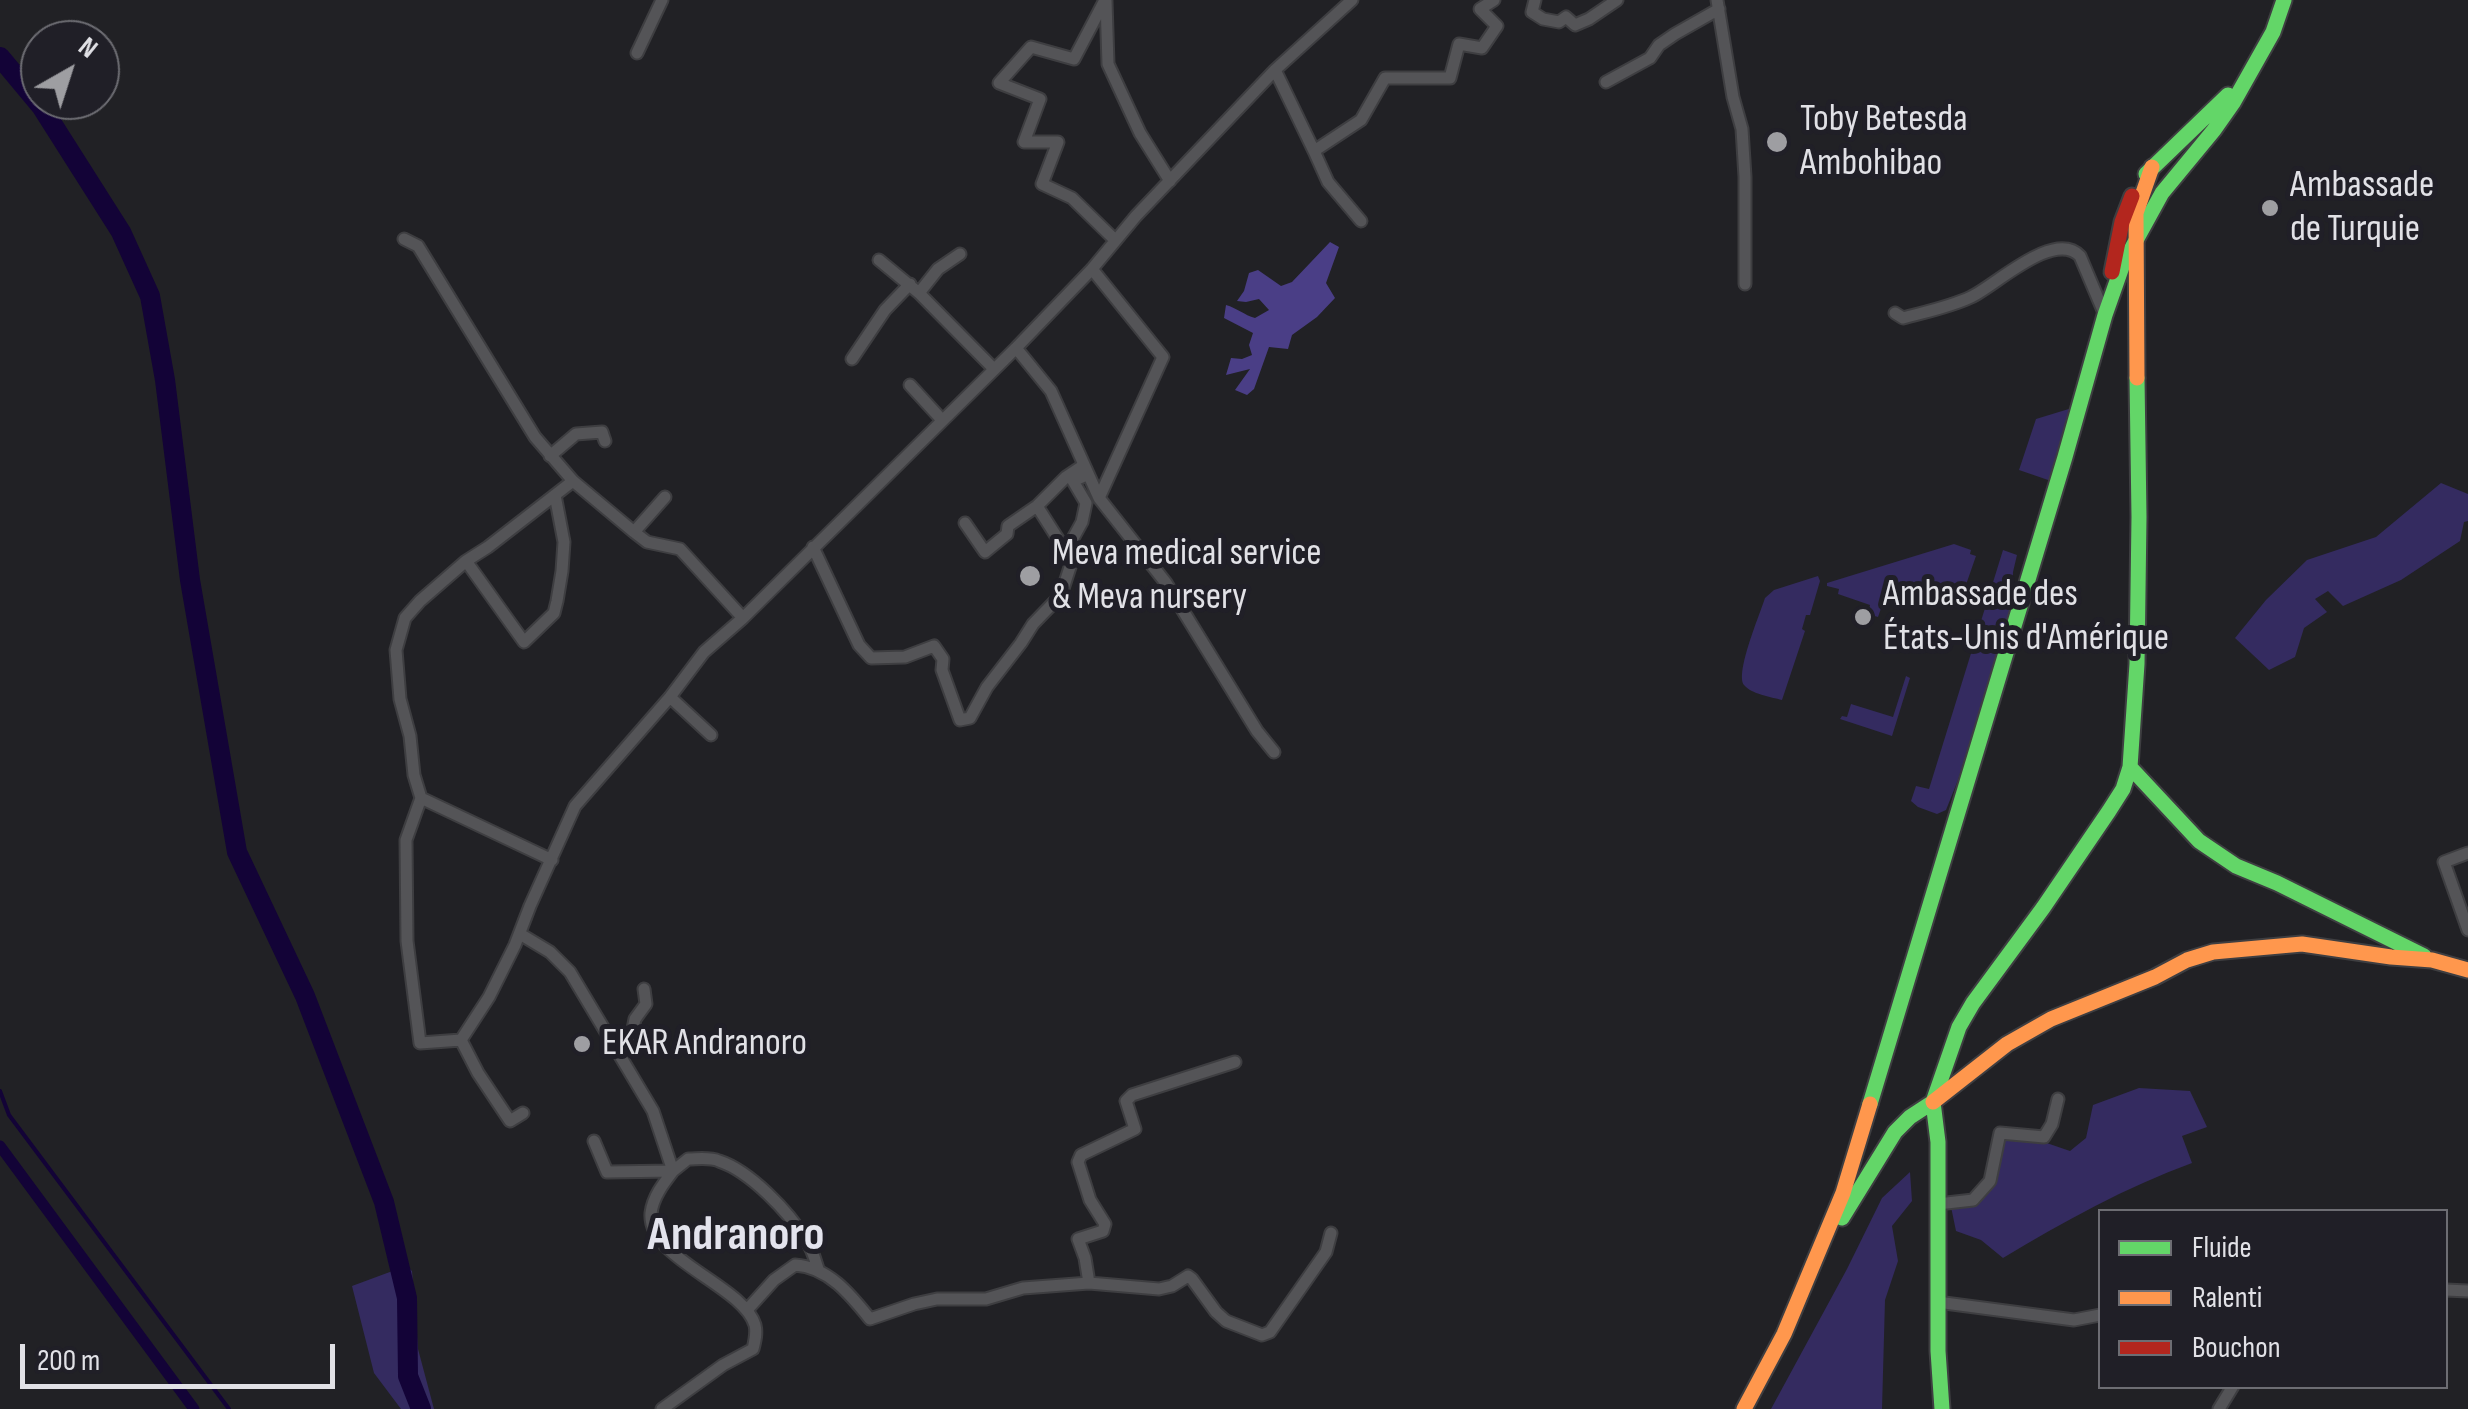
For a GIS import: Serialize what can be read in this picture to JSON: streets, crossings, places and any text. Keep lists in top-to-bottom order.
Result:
{
  "districts": ["Andranoro"],
  "places": [
    "Toby Betesda Ambohibao",
    "Ambassade de Turquie",
    "Meva medical service & Meva nursery",
    "Ambassade des États-Unis d'Amérique",
    "EKAR Andranoro"
  ],
  "legend": ["Fluide", "Ralenti", "Bouchon"],
  "scale_bar": "200 m",
  "north": "top right"
}
